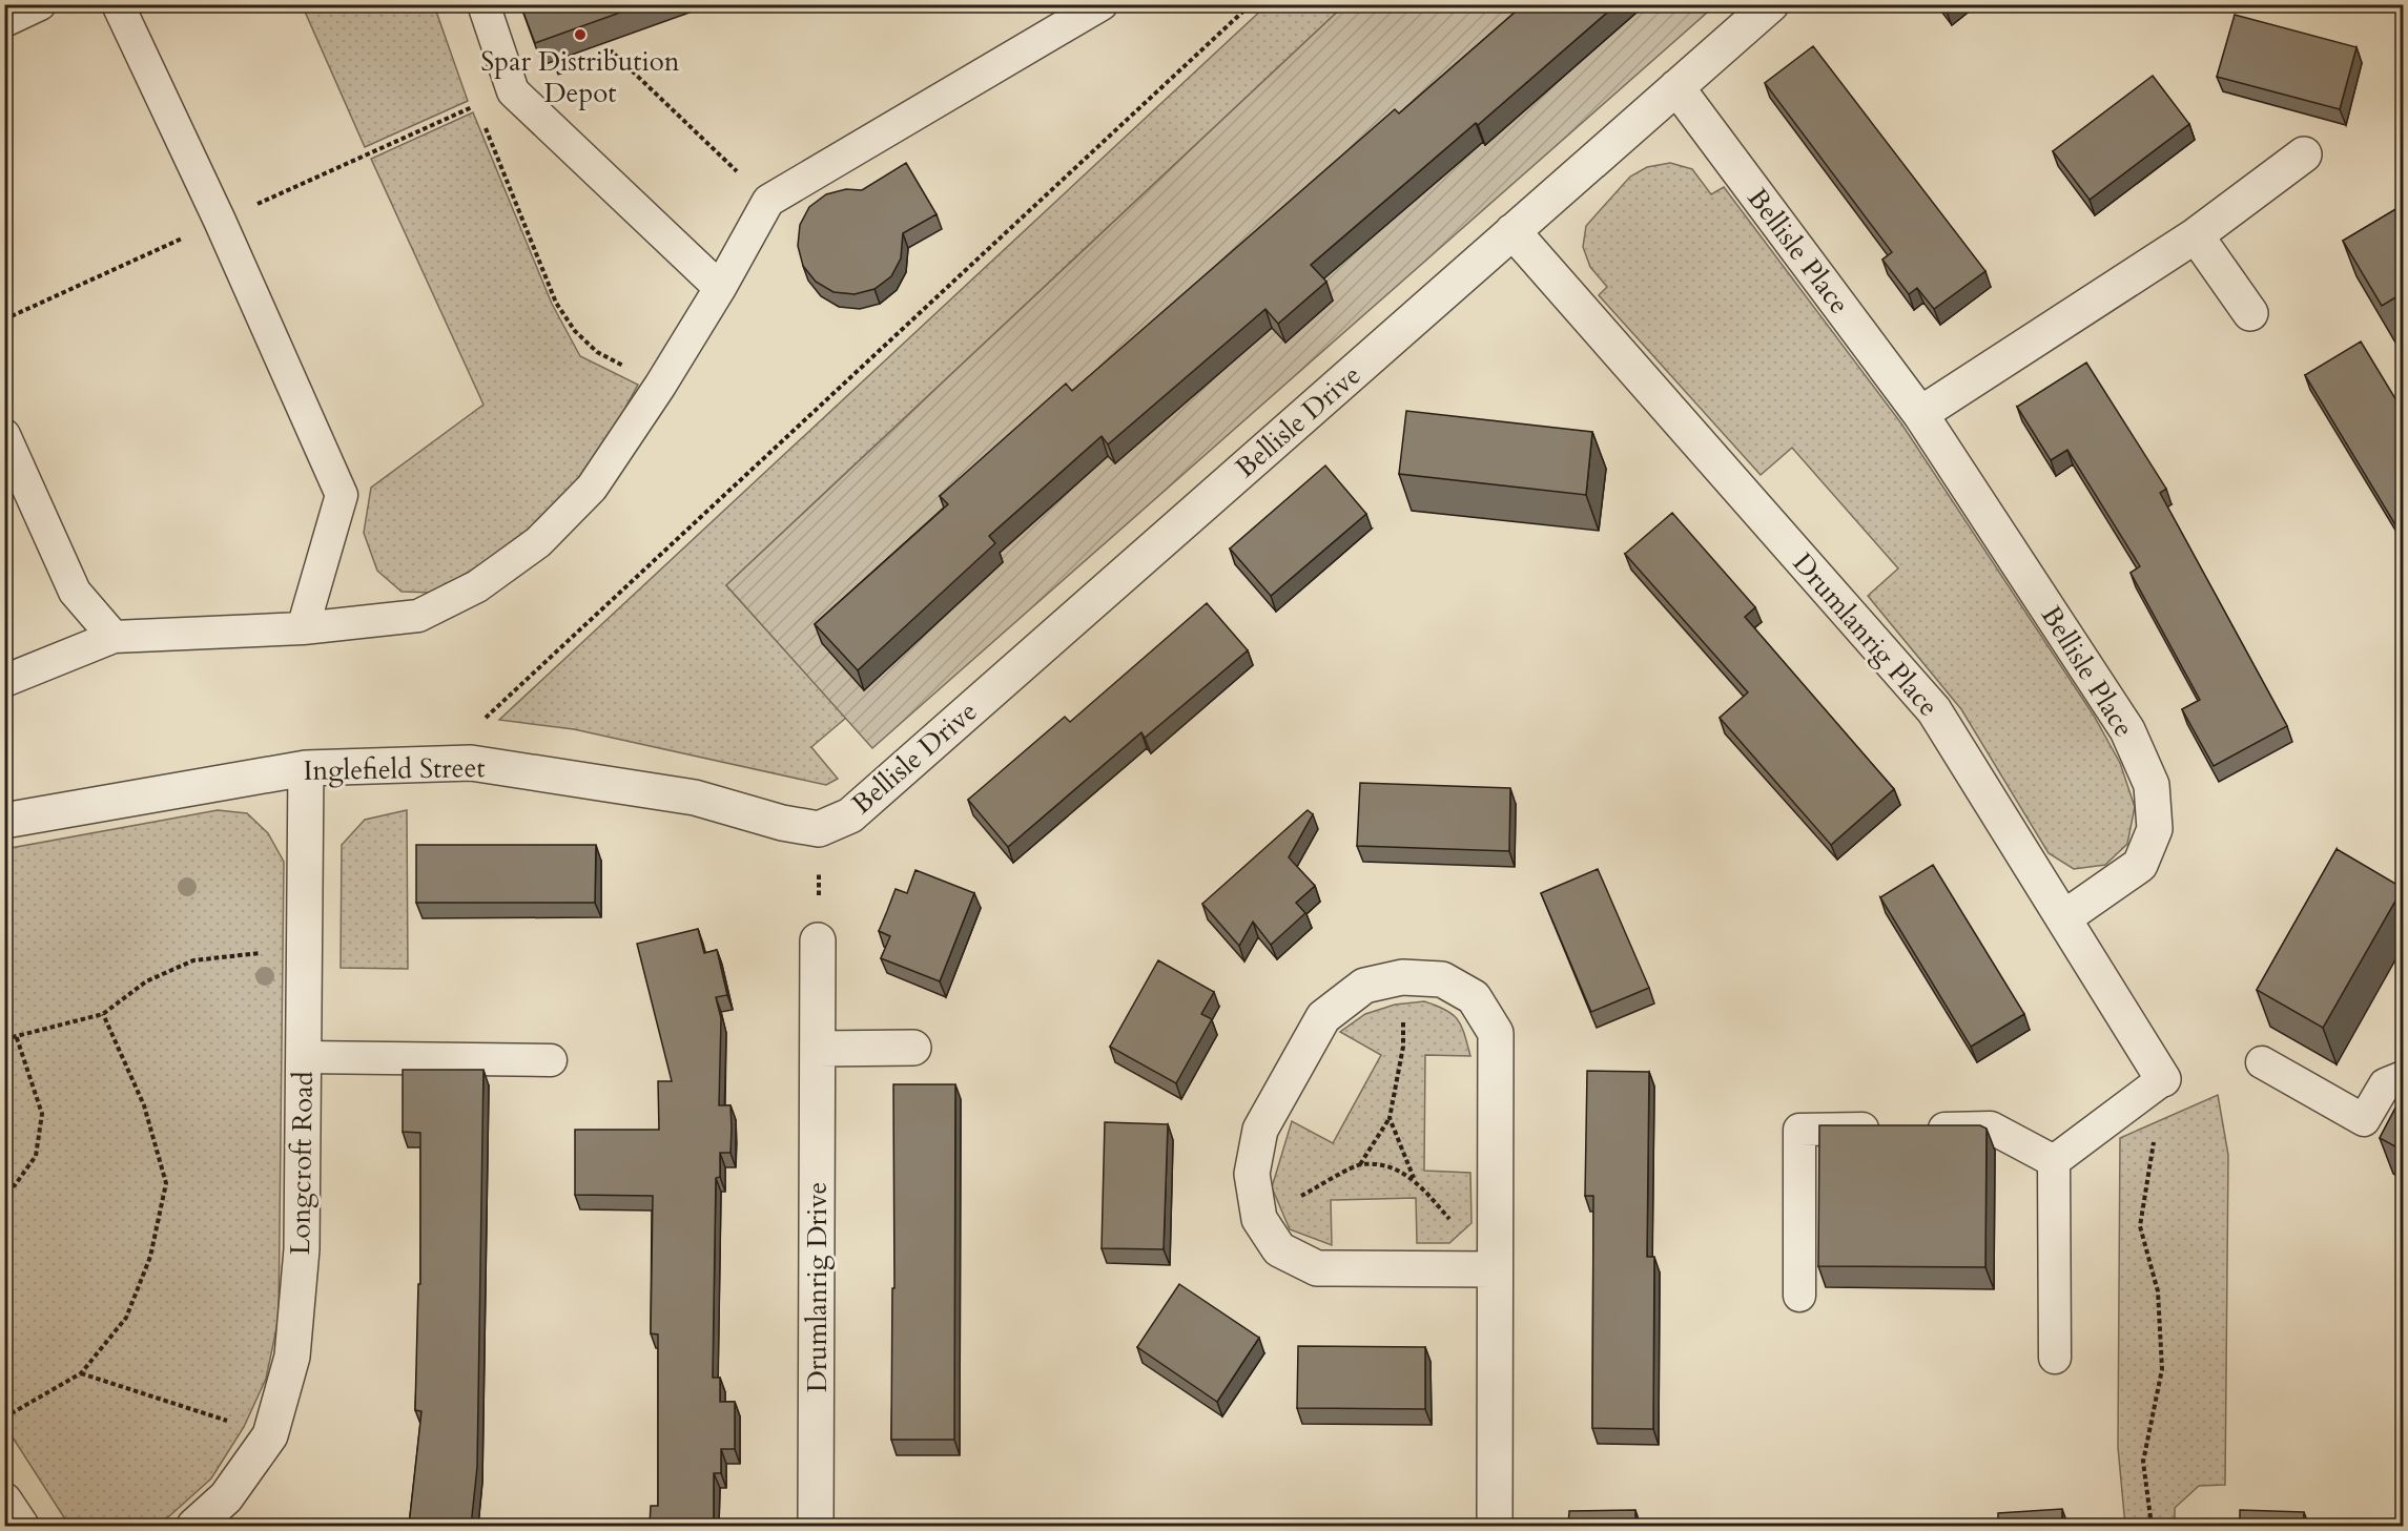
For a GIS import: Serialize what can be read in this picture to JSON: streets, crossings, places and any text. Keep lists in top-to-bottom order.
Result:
{
  "streets": {
    "street": [
      "Bellisle Place",
      "Bellisle Drive",
      "Drumlanrig Place",
      "Inglefield Street",
      "Longcroft Road",
      "Drumlanrig Drive"
    ]
  },
  "crossings": [
    ["Bellisle Place", "Bellisle Drive"],
    ["Bellisle Place", "Drumlanrig Place"],
    ["Bellisle Drive", "Drumlanrig Place"],
    ["Bellisle Drive", "Inglefield Street"],
    ["Inglefield Street", "Longcroft Road"]
  ],
  "places": ["Spar Distribution Depot"]
}
